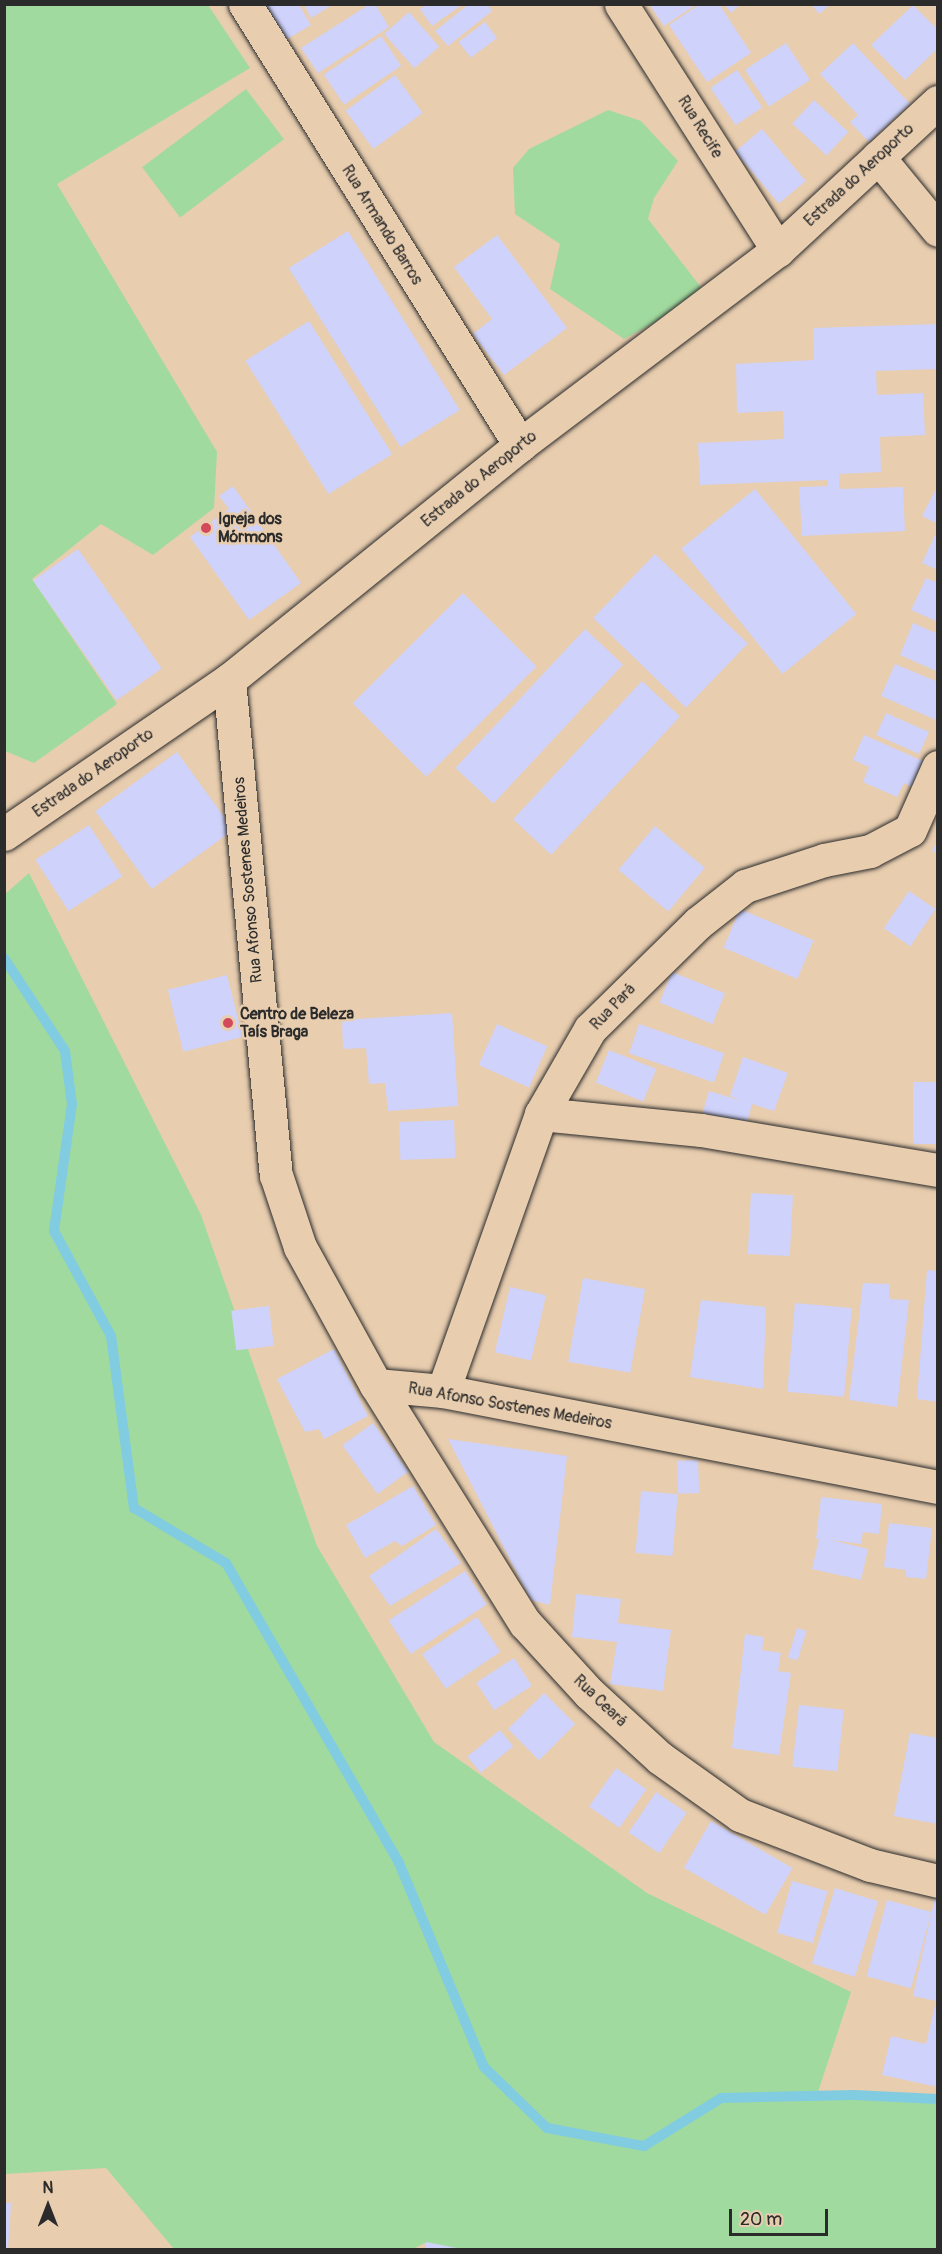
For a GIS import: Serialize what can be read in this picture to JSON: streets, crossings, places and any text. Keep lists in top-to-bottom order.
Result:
{
  "streets": {
    "street": [
      "Rua Recife",
      "Estrada do Aeroporto",
      "Rua Armando Barros",
      "Rua Afonso Sostenes Medeiros",
      "Rua Pará",
      "Rua Ceará"
    ]
  },
  "crossings": [
    ["Rua Recife", "Estrada do Aeroporto"],
    ["Estrada do Aeroporto", "Rua Armando Barros"],
    ["Estrada do Aeroporto", "Rua Afonso Sostenes Medeiros"],
    ["Rua Afonso Sostenes Medeiros", "Rua Pará"],
    ["Rua Afonso Sostenes Medeiros", "Rua Ceará"]
  ],
  "places": ["Igreja dos Mórmons", "Centro de Beleza Taís Braga"],
  "scale_bar": "20 m",
  "north": "top"
}
